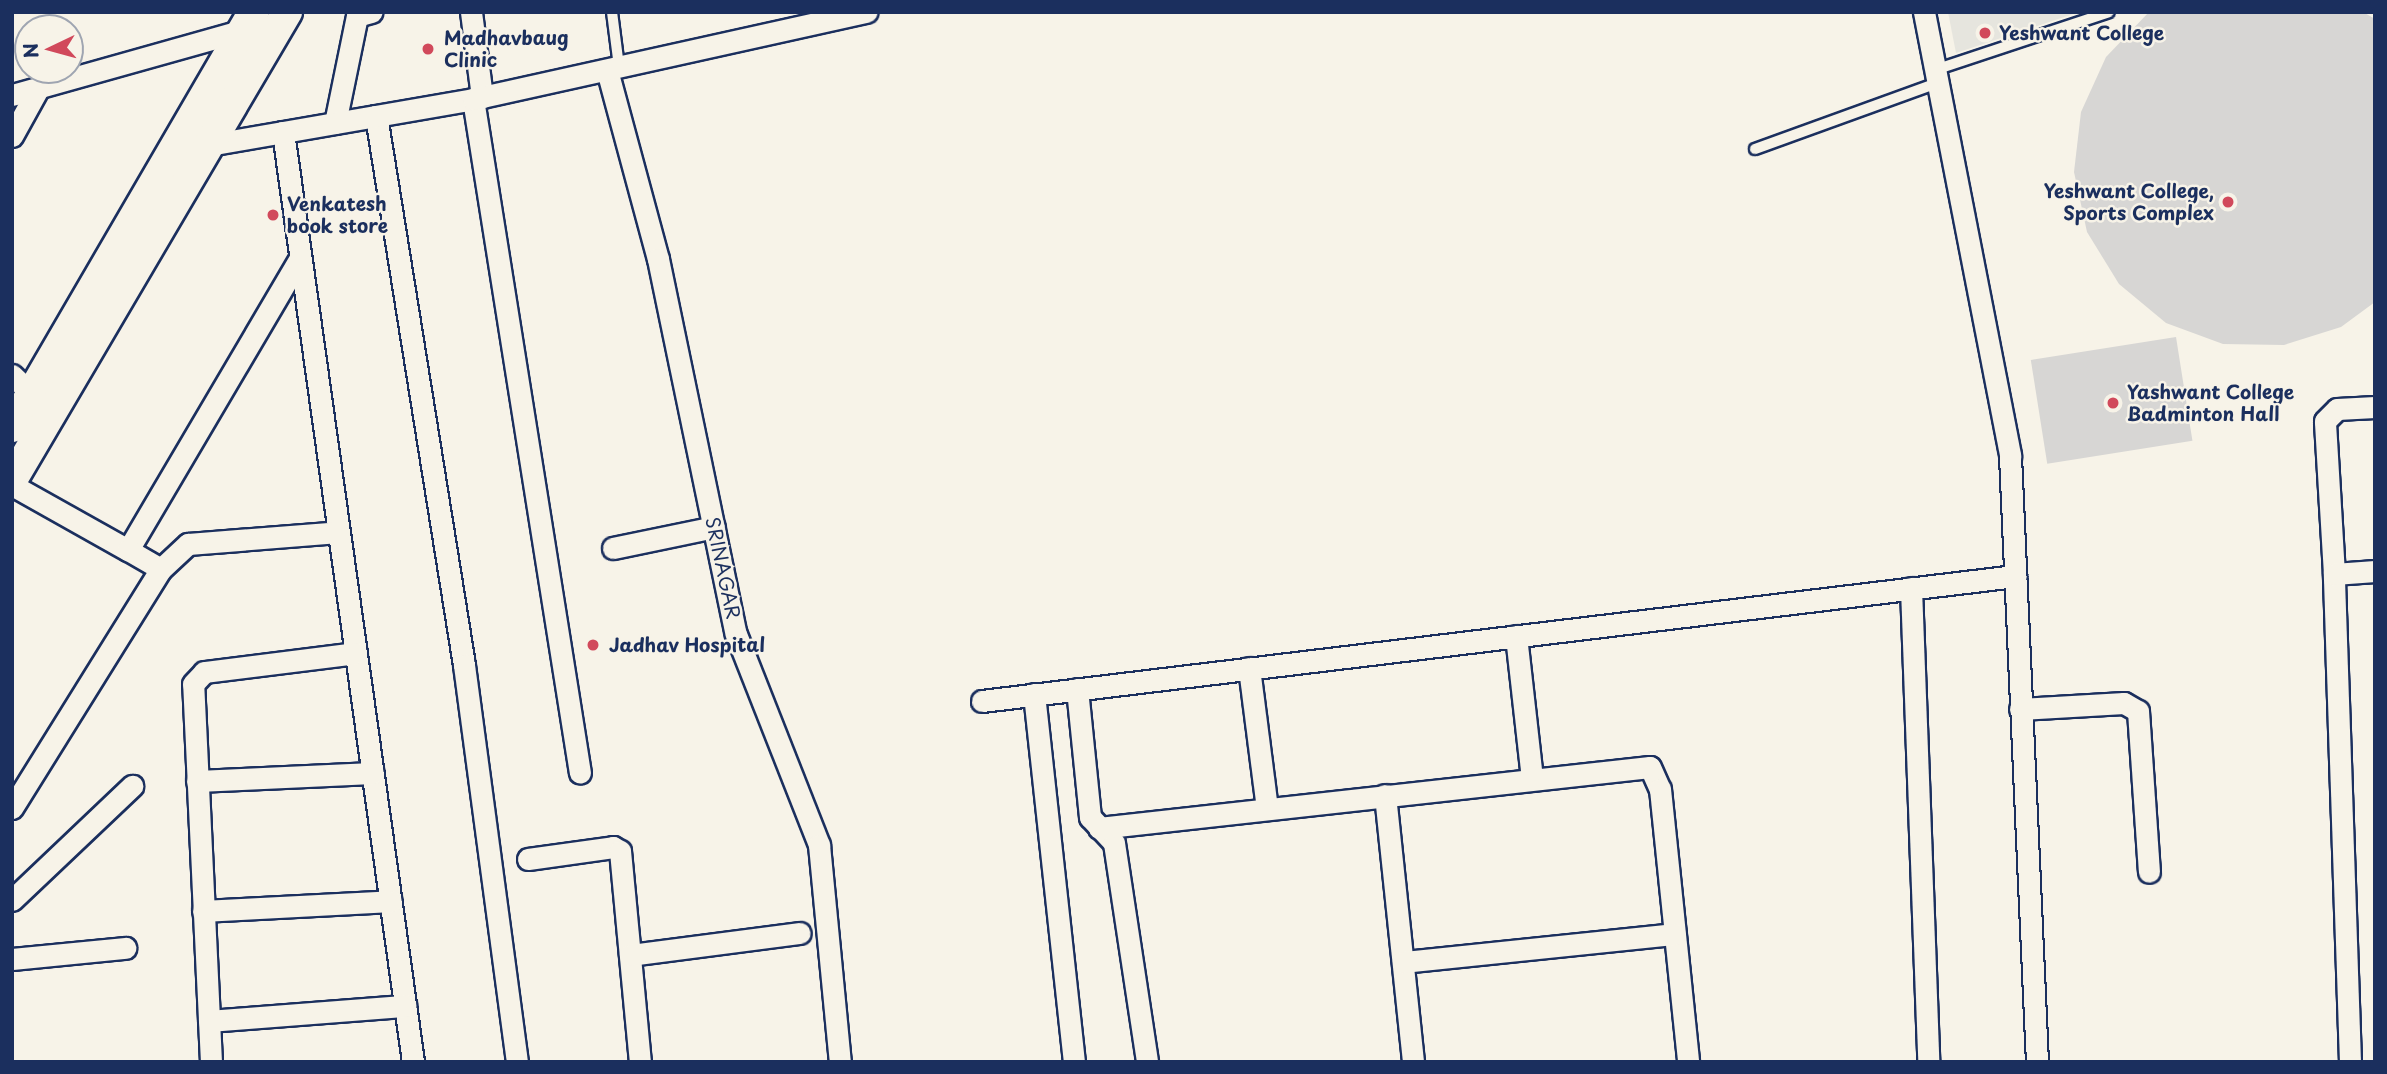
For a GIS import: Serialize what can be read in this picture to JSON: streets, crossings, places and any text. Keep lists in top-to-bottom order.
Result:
{
  "streets": {
    "street": ["SRINAGAR"]
  },
  "places": [
    "Yeshwant College",
    "Madhavbaug Clinic",
    "Yeshwant College, Sports Complex",
    "Venkatesh book store",
    "Yashwant College Badminton Hall",
    "Jadhav Hospital"
  ],
  "north": "left"
}
